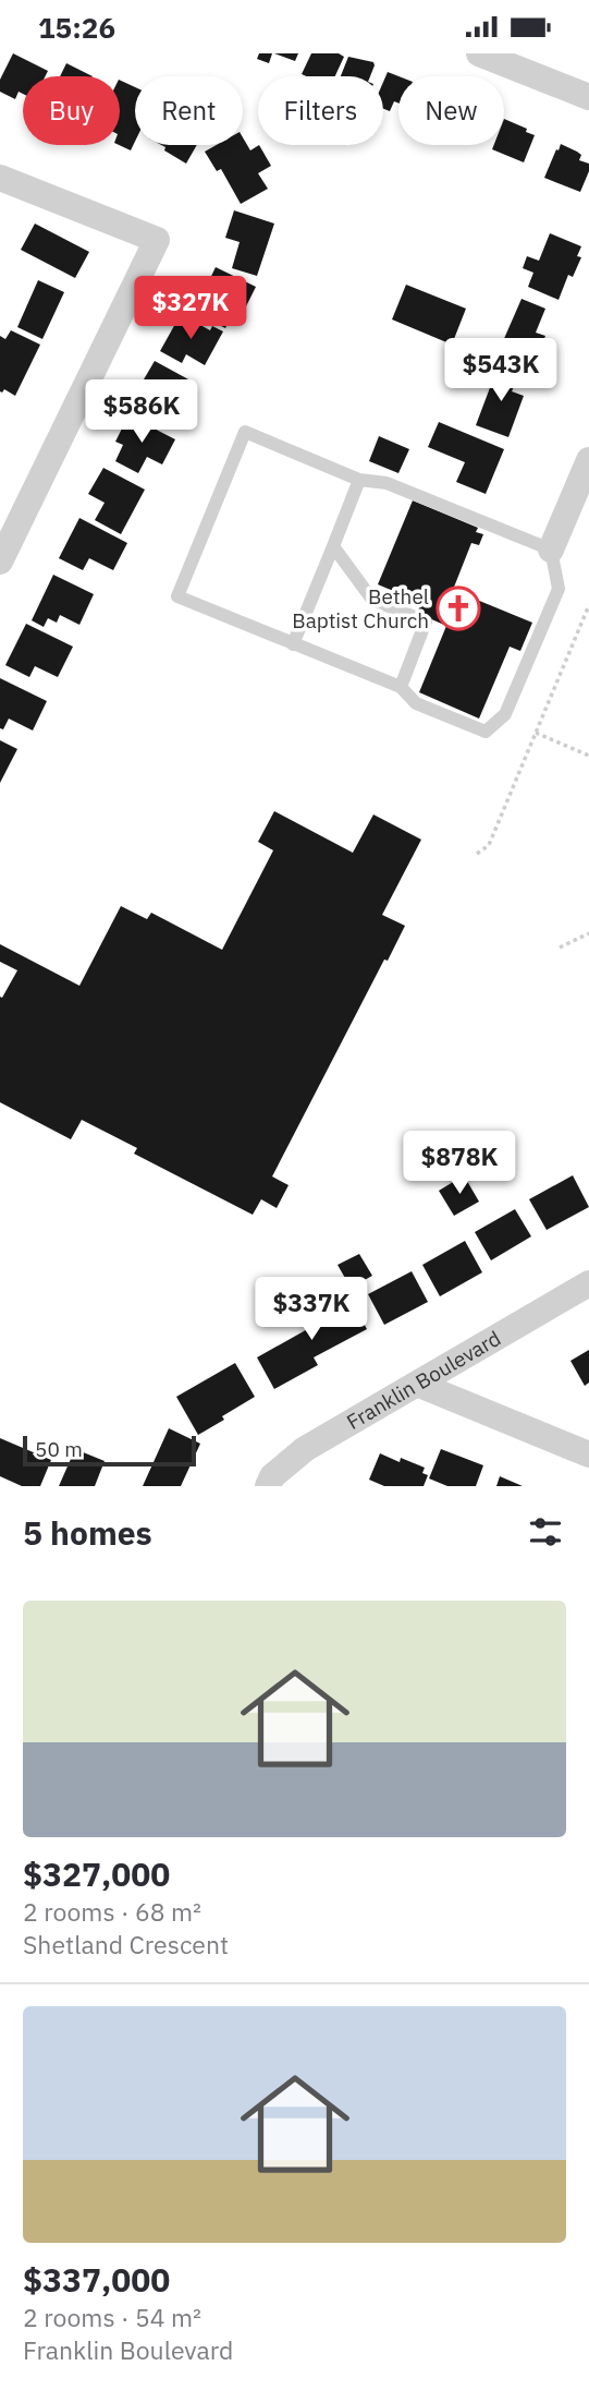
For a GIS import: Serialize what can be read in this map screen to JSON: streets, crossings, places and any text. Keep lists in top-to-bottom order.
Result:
{
  "streets": {
    "street": ["Franklin Boulevard"]
  },
  "places": {
    "church": ["Bethel Baptist Church"]
  },
  "scale_bar": "50 m",
  "page": {
    "status": "15:26",
    "chip": [
      "Buy",
      "Rent",
      "Filters",
      "New"
    ],
    "price": [
      "$327K",
      "$543K",
      "$586K",
      "$878K",
      "$337K"
    ],
    "scale": "50 m",
    "heading": "5 homes",
    "list": [
      {
        "name": "$327,000",
        "note": "2 rooms · 68 m² · Shetland Crescent"
      },
      {
        "name": "$337,000",
        "note": "2 rooms · 54 m² · Franklin Boulevard"
      }
    ]
  }
}
